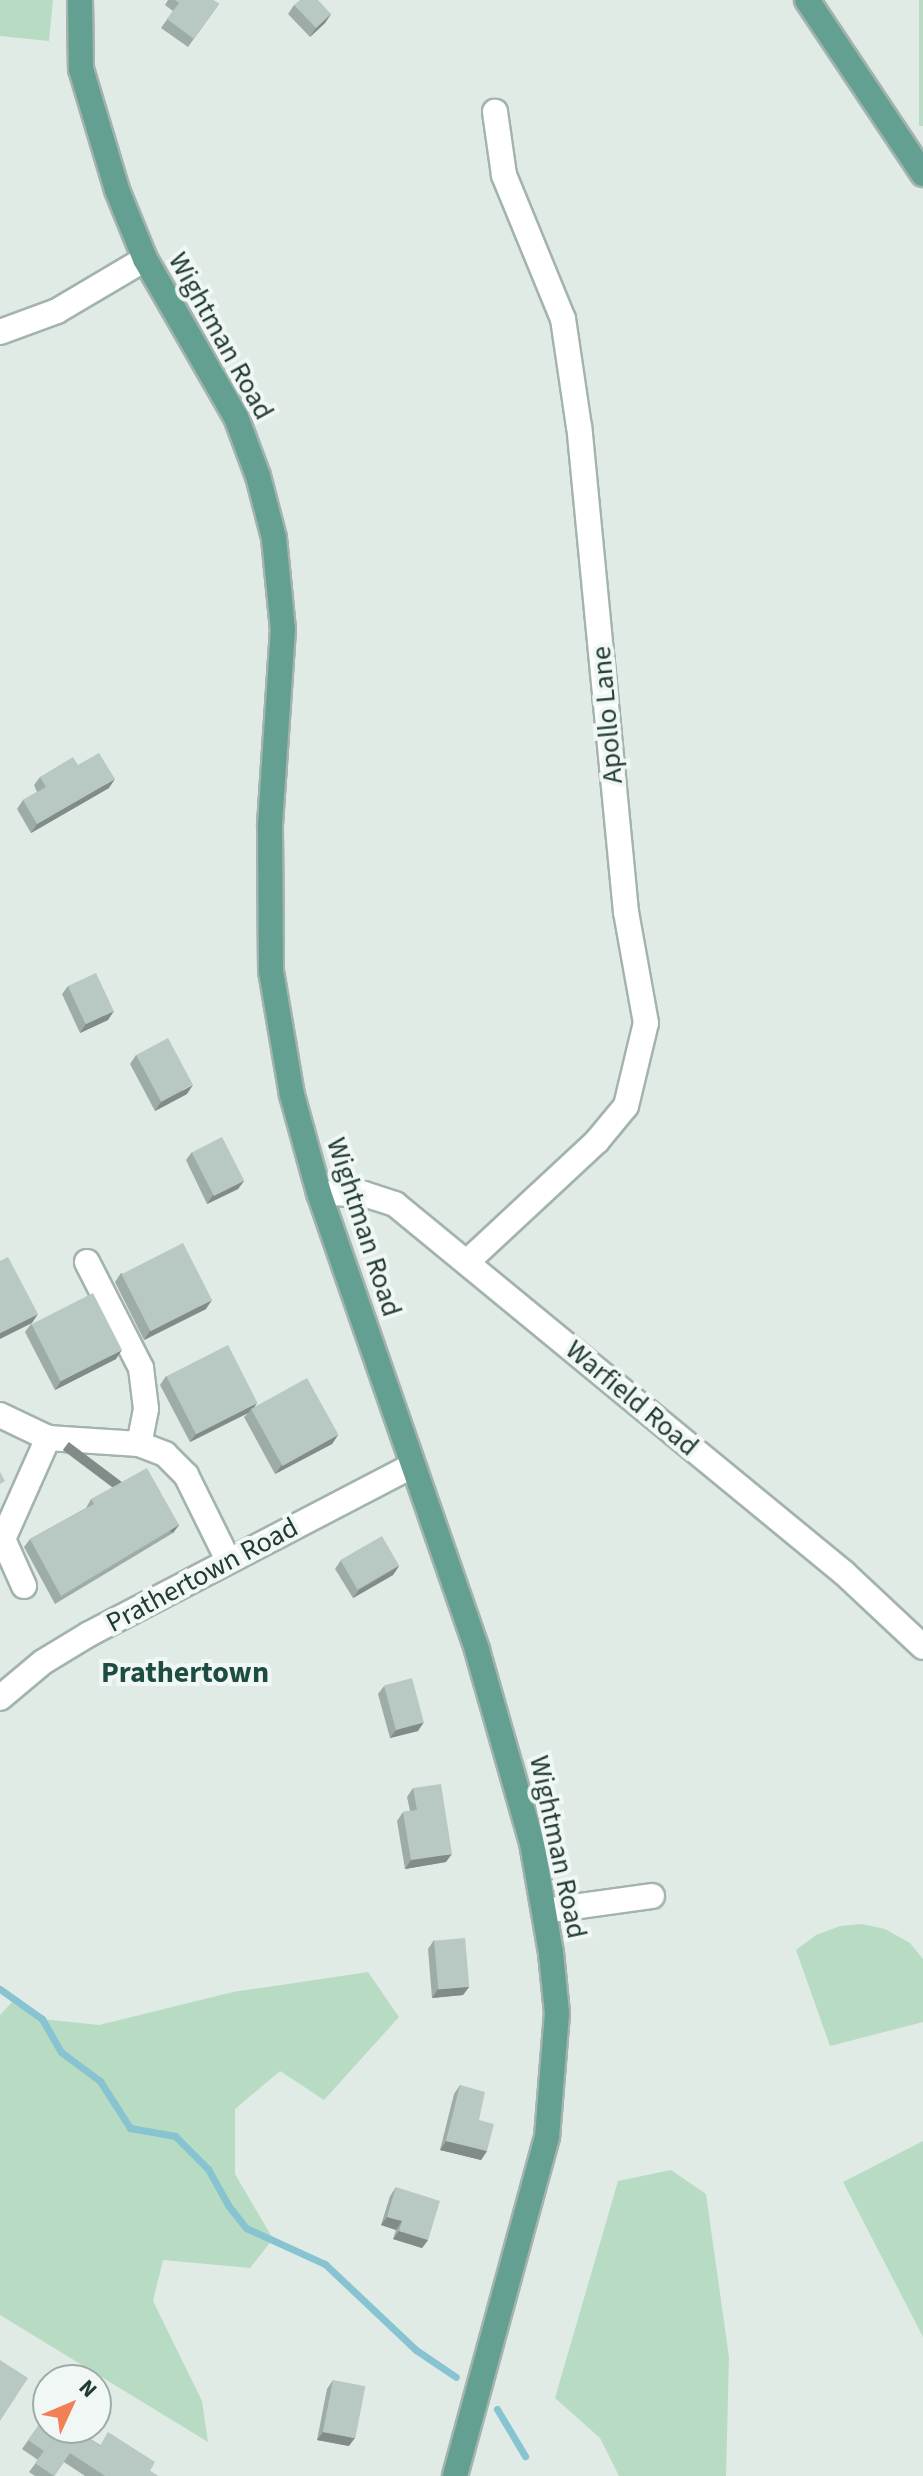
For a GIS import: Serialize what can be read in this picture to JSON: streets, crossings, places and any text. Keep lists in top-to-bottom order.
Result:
{
  "streets": {
    "main road": ["Wightman Road"],
    "street": ["Apollo Lane", "Warfield Road", "Prathertown Road"]
  },
  "crossings": [
    ["Wightman Road", "Warfield Road"],
    ["Wightman Road", "Prathertown Road"],
    ["Apollo Lane", "Warfield Road"]
  ],
  "districts": ["Prathertown"],
  "north": "top right"
}
